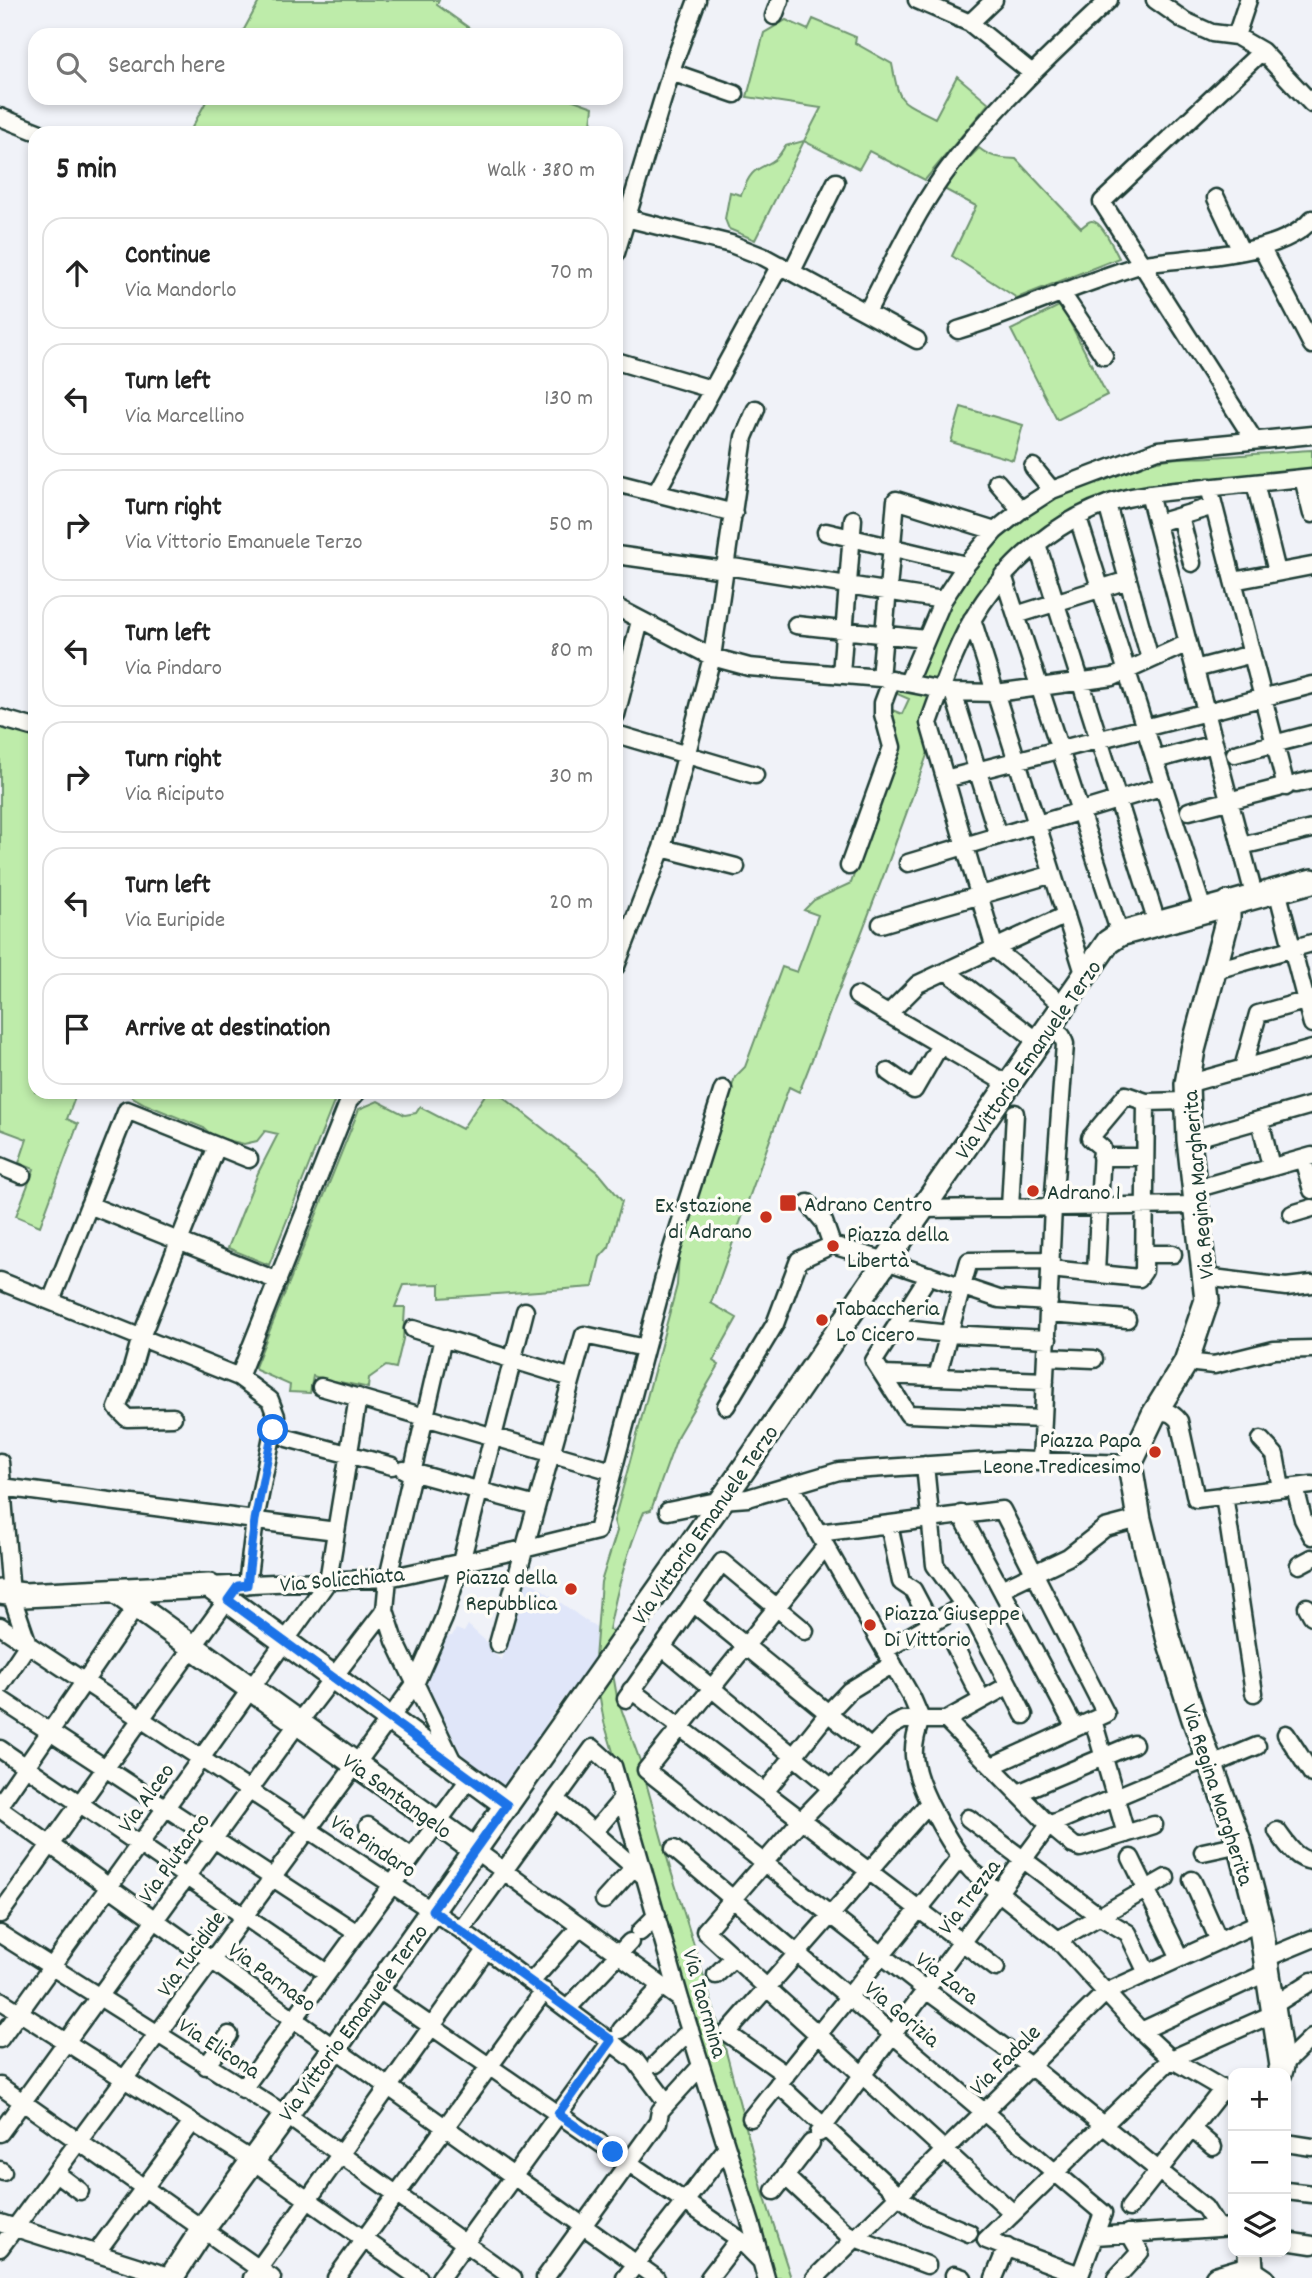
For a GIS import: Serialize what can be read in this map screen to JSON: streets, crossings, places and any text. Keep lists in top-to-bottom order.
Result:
{
  "streets": {
    "street": [
      "Via Vittorio Emanuele Terzo",
      "Via Regina Margherita",
      "Via Solicchiata",
      "Via Santangelo",
      "Via Alceo",
      "Via Pindaro",
      "Via Plutarco",
      "Via Trezza",
      "Via Tucidide",
      "Via Parnaso",
      "Via Zara",
      "Via Taormina",
      "Via Gorizia",
      "Via Elicona",
      "Via Fadale"
    ]
  },
  "crossings": [
    ["Via Vittorio Emanuele Terzo", "Via Regina Margherita"],
    ["Via Vittorio Emanuele Terzo", "Via Santangelo"],
    ["Via Vittorio Emanuele Terzo", "Via Pindaro"],
    ["Via Vittorio Emanuele Terzo", "Via Parnaso"],
    ["Via Vittorio Emanuele Terzo", "Via Elicona"],
    ["Via Regina Margherita", "Via Trezza"],
    ["Via Regina Margherita", "Via Fadale"],
    ["Via Solicchiata", "Via Santangelo"],
    ["Via Solicchiata", "Via Alceo"],
    ["Via Solicchiata", "Via Tucidide"],
    ["Via Santangelo", "Via Alceo"],
    ["Via Santangelo", "Via Plutarco"],
    ["Via Santangelo", "Via Tucidide"],
    ["Via Santangelo", "Via Taormina"],
    ["Via Alceo", "Via Pindaro"],
    ["Via Alceo", "Via Parnaso"],
    ["Via Alceo", "Via Elicona"],
    ["Via Pindaro", "Via Plutarco"],
    ["Via Pindaro", "Via Tucidide"],
    ["Via Plutarco", "Via Parnaso"],
    ["Via Plutarco", "Via Elicona"],
    ["Via Trezza", "Via Zara"],
    ["Via Trezza", "Via Gorizia"],
    ["Via Tucidide", "Via Parnaso"],
    ["Via Tucidide", "Via Elicona"],
    ["Via Zara", "Via Fadale"],
    ["Via Gorizia", "Via Fadale"]
  ],
  "places": {
    "other": [
      "Adrano 1",
      "Ex stazione di Adrano",
      "Piazza della Libertà",
      "Tabaccheria Lo Cicero",
      "Piazza Papa Leone Tredicesimo",
      "Piazza della Repubblica",
      "Piazza Giuseppe Di Vittorio"
    ],
    "transit": ["Adrano Centro"]
  },
  "page": {
    "search": "Search here",
    "heading": ["5 min", "Walk · 380 m"],
    "list": [
      ["Continue", "Via Mandorlo", "70 m"],
      ["Turn left", "Via Marcellino", "130 m"],
      ["Turn right", "Via Vittorio Emanuele Terzo", "50 m"],
      ["Turn left", "Via Pindaro", "80 m"],
      ["Turn right", "Via Riciputo", "30 m"],
      ["Turn left", "Via Euripide", "20 m"],
      "Arrive at destination"
    ],
    "map_buttons": ["+", "−"]
  }
}
